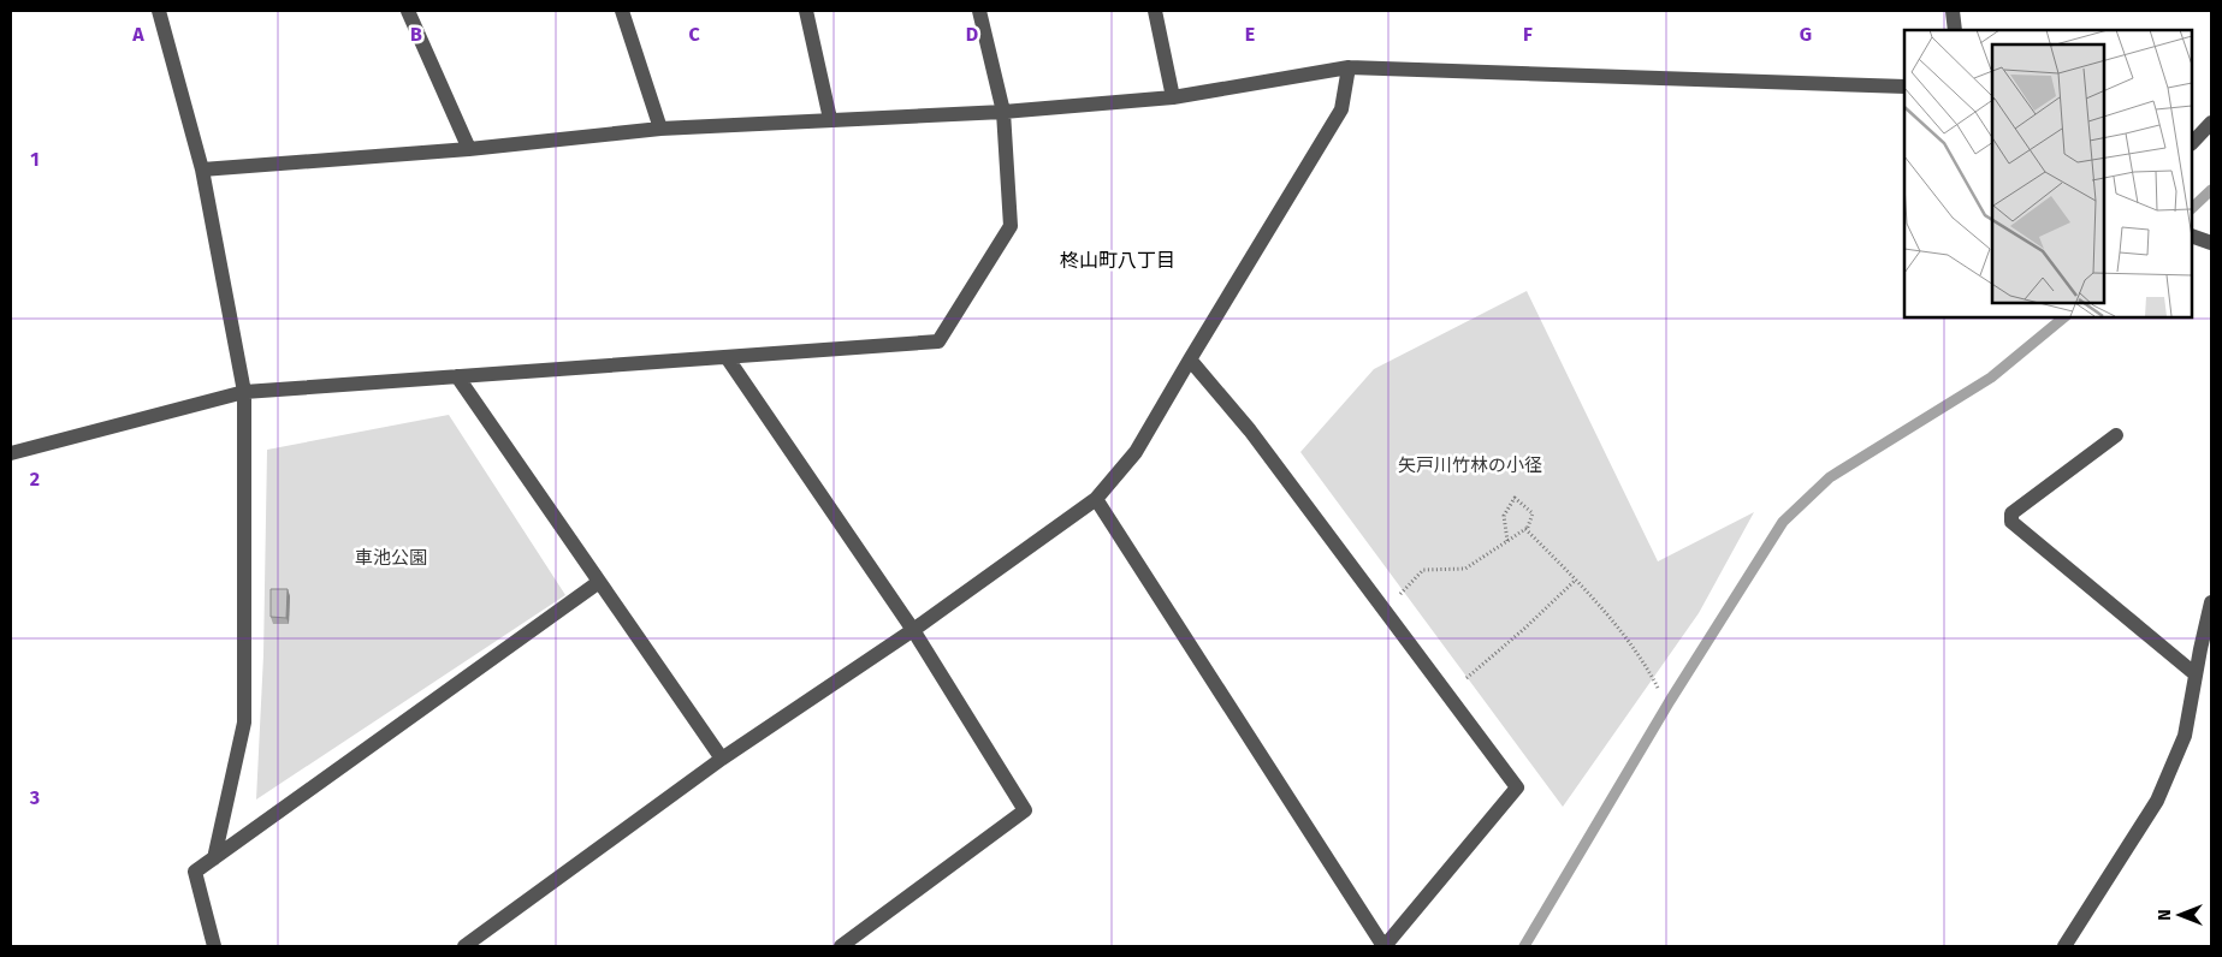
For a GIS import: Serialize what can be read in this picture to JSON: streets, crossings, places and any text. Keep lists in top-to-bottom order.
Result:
{
  "districts": ["柊山町八丁目"],
  "parks": ["矢戸川竹林の小径", "車池公園"],
  "north": "left",
  "grid": {
    "columns": [
      "A",
      "B",
      "C",
      "D",
      "E",
      "F",
      "G"
    ],
    "rows": ["1", "2", "3"]
  }
}
